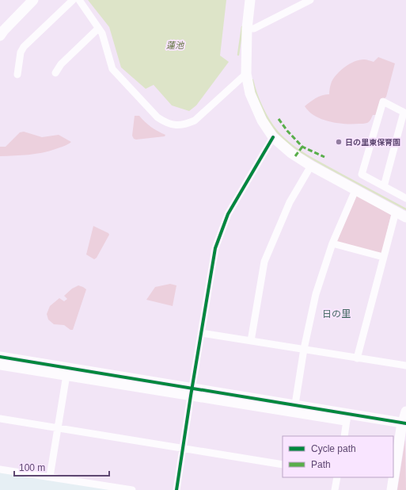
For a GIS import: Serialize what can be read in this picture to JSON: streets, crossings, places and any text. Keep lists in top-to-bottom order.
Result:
{
  "districts": ["日の里"],
  "water": ["蓮池"],
  "places": ["日の里東保育園"],
  "legend": ["Cycle path", "Path"],
  "scale_bar": "100 m"
}
